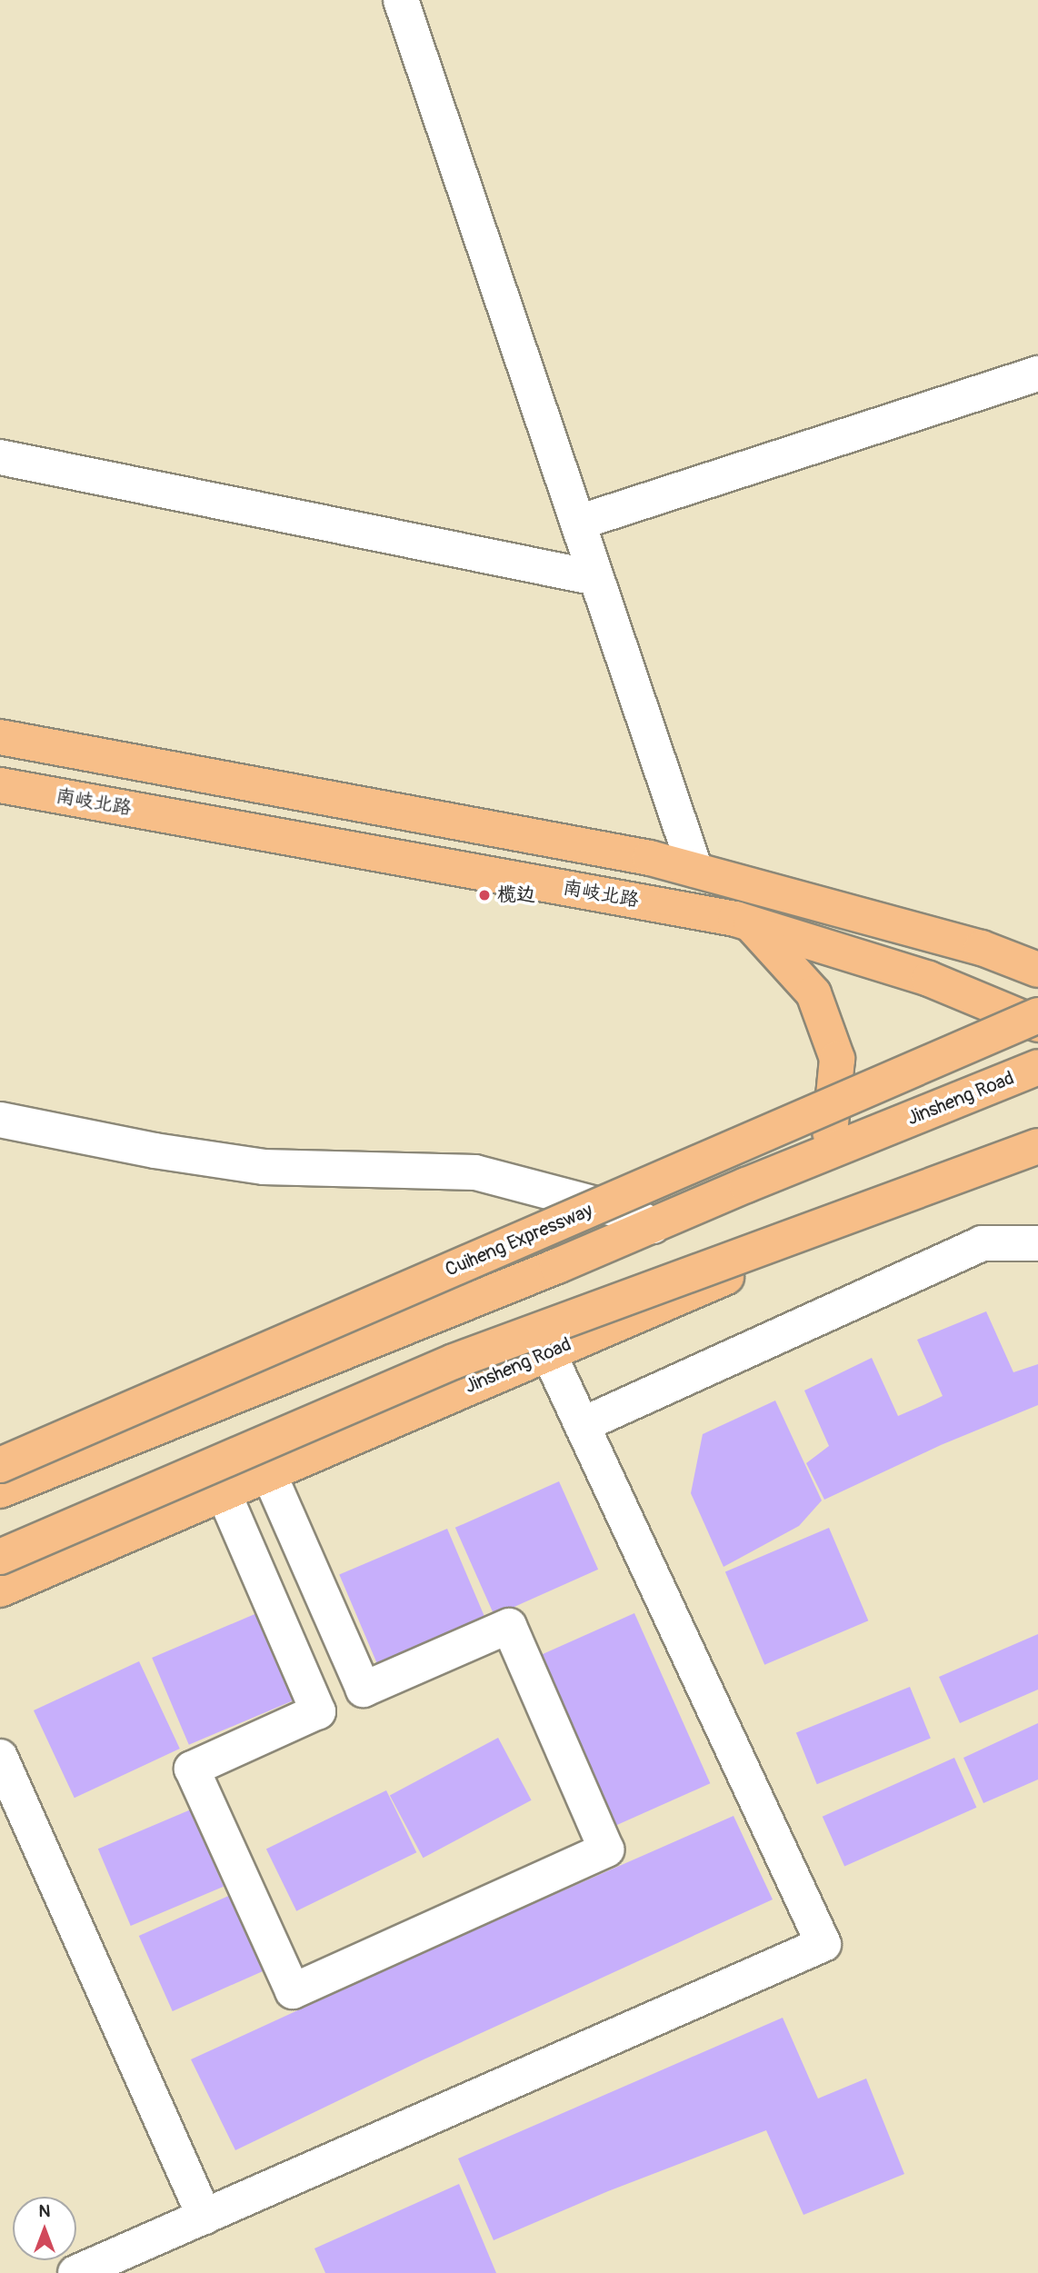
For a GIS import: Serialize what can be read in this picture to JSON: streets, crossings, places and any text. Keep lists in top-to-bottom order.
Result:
{
  "streets": {
    "main road": ["南岐北路", "Jinsheng Road", "Cuiheng Expressway"]
  },
  "places": ["榄边"],
  "north": "top"
}
